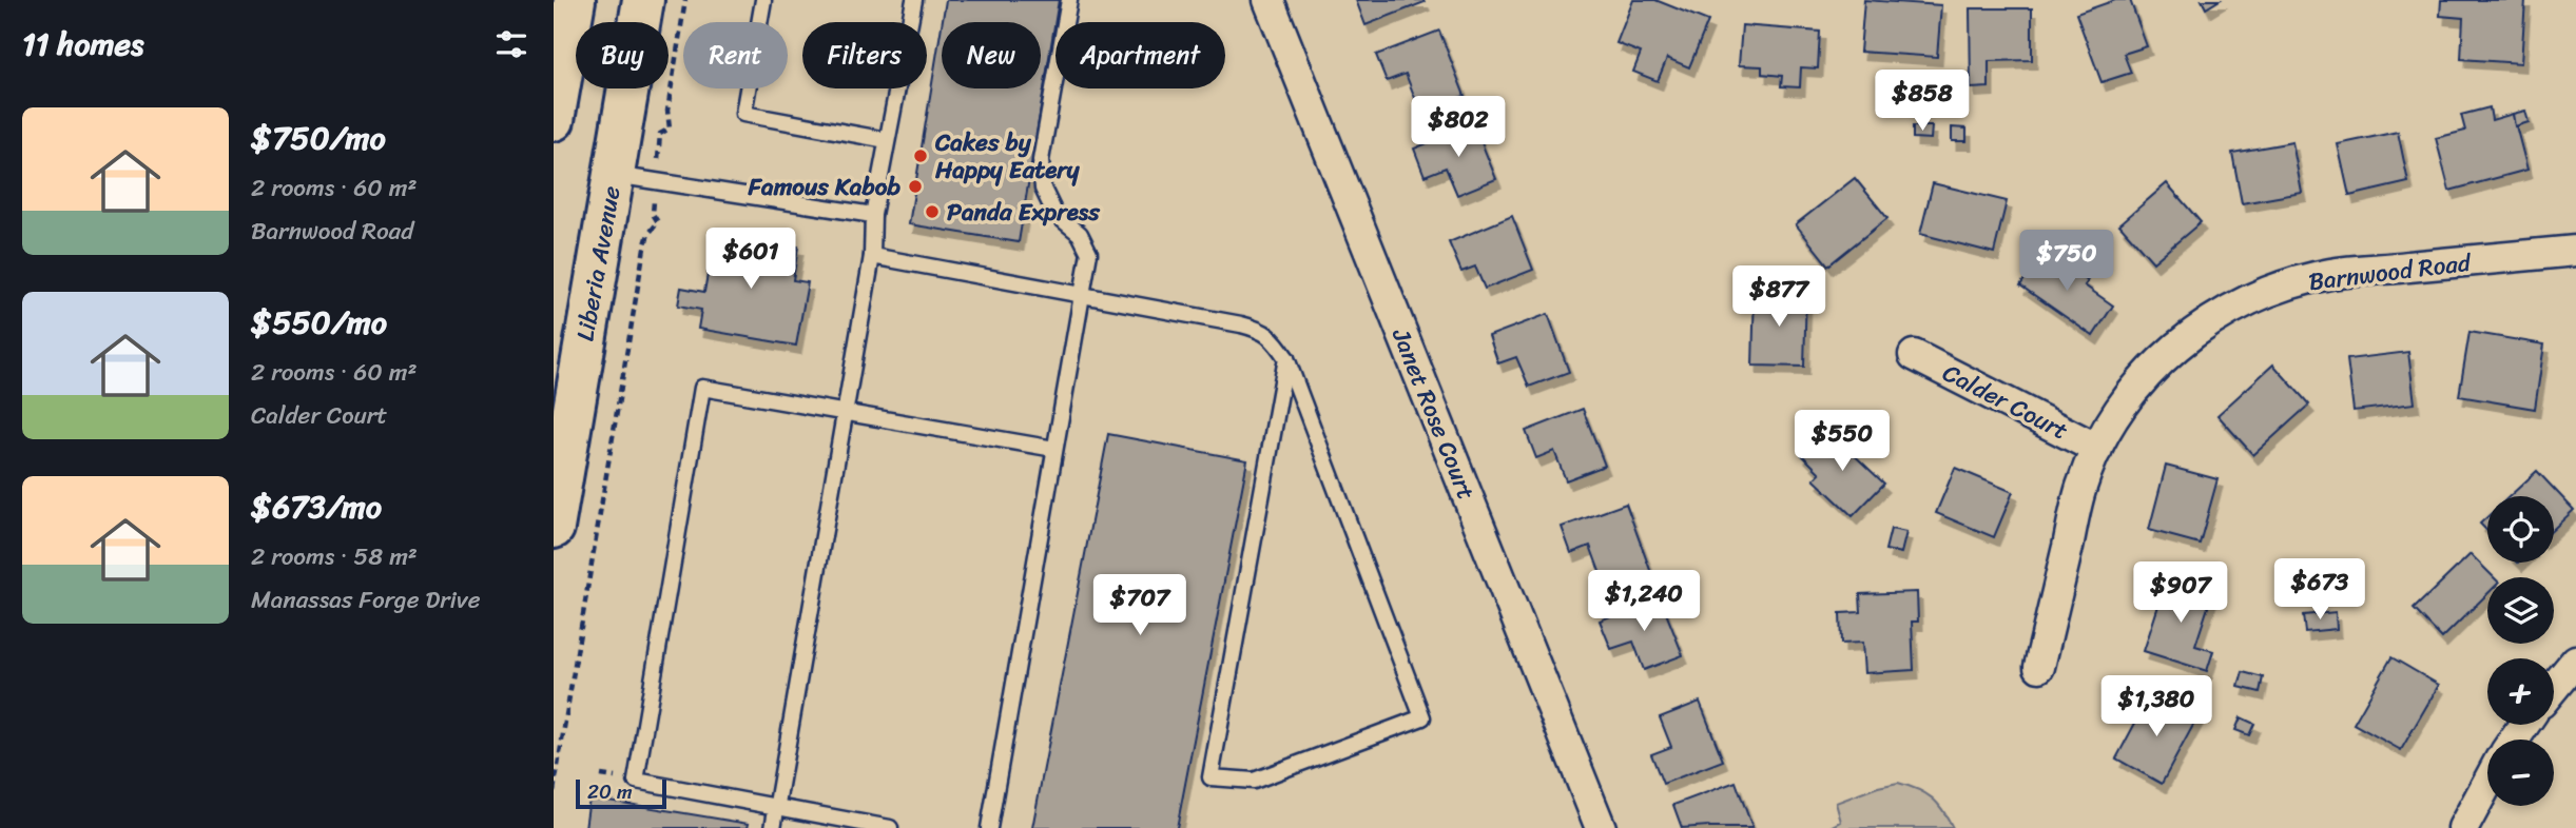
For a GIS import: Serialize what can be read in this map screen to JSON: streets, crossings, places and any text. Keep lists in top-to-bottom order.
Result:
{
  "streets": {
    "highway": ["Liberia Avenue"],
    "street": ["Barnwood Road", "Calder Court", "Janet Rose Court"]
  },
  "crossings": [
    ["Barnwood Road", "Calder Court"]
  ],
  "places": ["Cakes by Happy Eatery", "Famous Kabob", "Panda Express"],
  "scale_bar": "20 m",
  "page": {
    "heading": "11 homes",
    "chip": [
      "Buy",
      "Rent",
      "Filters",
      "New",
      "Apartment"
    ],
    "price": [
      "$858",
      "$802",
      "$601",
      "$750",
      "$877",
      "$550",
      "$673",
      "$907",
      "$1,240",
      "$707",
      "$1,380"
    ],
    "list": [
      {
        "name": "$750/mo",
        "note": "2 rooms · 60 m² · Barnwood Road"
      },
      {
        "name": "$550/mo",
        "note": "2 rooms · 60 m² · Calder Court"
      },
      {
        "name": "$673/mo",
        "note": "2 rooms · 58 m² · Manassas Forge Drive"
      }
    ],
    "map_buttons": ["+", "−"],
    "scale": "20 m"
  }
}
